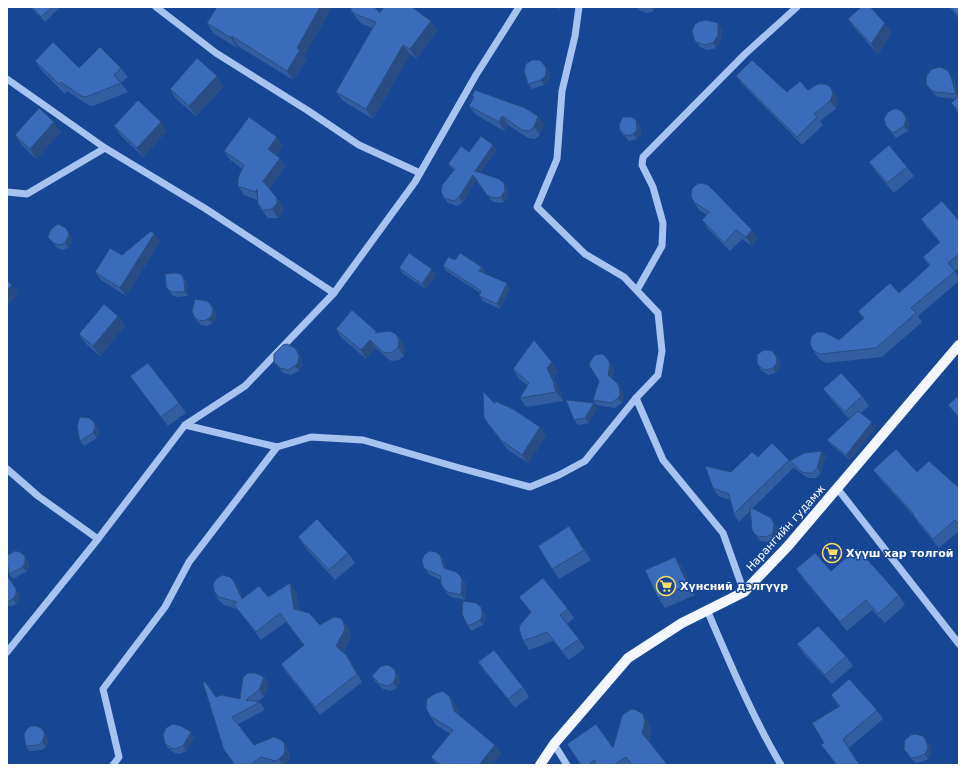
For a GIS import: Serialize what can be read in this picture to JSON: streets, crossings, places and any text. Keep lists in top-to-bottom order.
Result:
{
  "streets": {
    "main road": ["Нарангийн гудамж"]
  },
  "places": {
    "supermarket": ["Хүүш хар толгой", "Хүнсний дэлгүүр"]
  }
}
